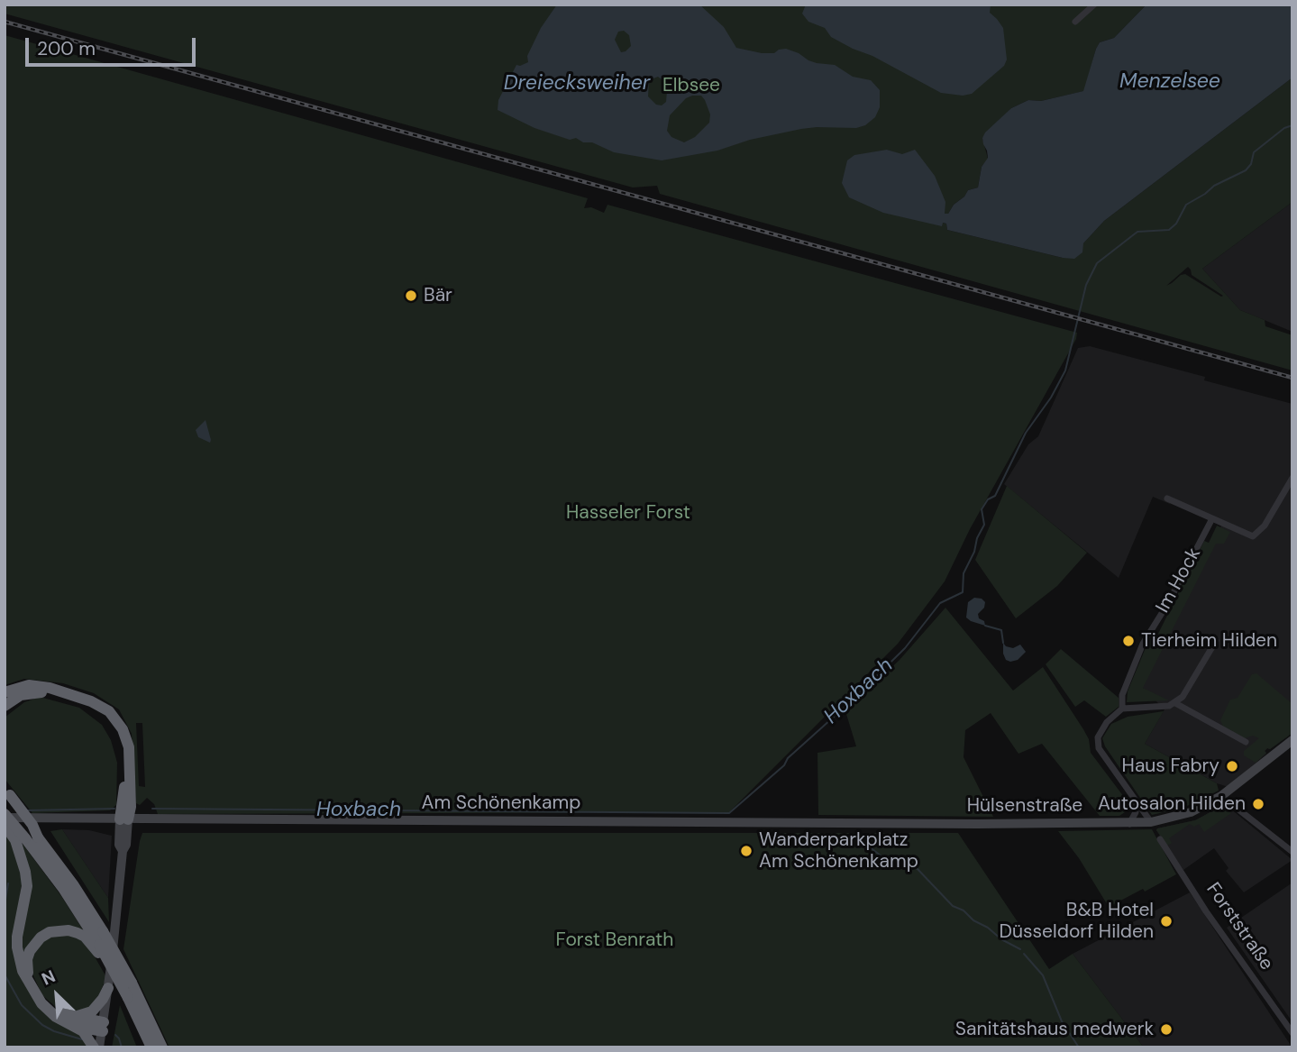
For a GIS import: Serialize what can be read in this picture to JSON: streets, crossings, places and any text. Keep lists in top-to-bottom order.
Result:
{
  "streets": {
    "main road": ["Am Schönenkamp", "Hülsenstraße"],
    "street": ["Im Hock", "Forststraße"]
  },
  "crossings": [
    ["Im Hock", "Hülsenstraße"],
    ["Am Schönenkamp", "Hülsenstraße"]
  ],
  "water": ["Menzelsee", "Dreiecksweiher", "Hoxbach"],
  "parks": ["Elbsee", "Hasseler Forst", "Forst Benrath"],
  "places": [
    "Bär",
    "Tierheim Hilden",
    "Haus Fabry",
    "Autosalon Hilden",
    "Wanderparkplatz Am Schönenkamp",
    "B&B Hotel Düsseldorf Hilden",
    "Sanitätshaus medwerk"
  ],
  "scale_bar": "200 m",
  "north": "top left"
}
